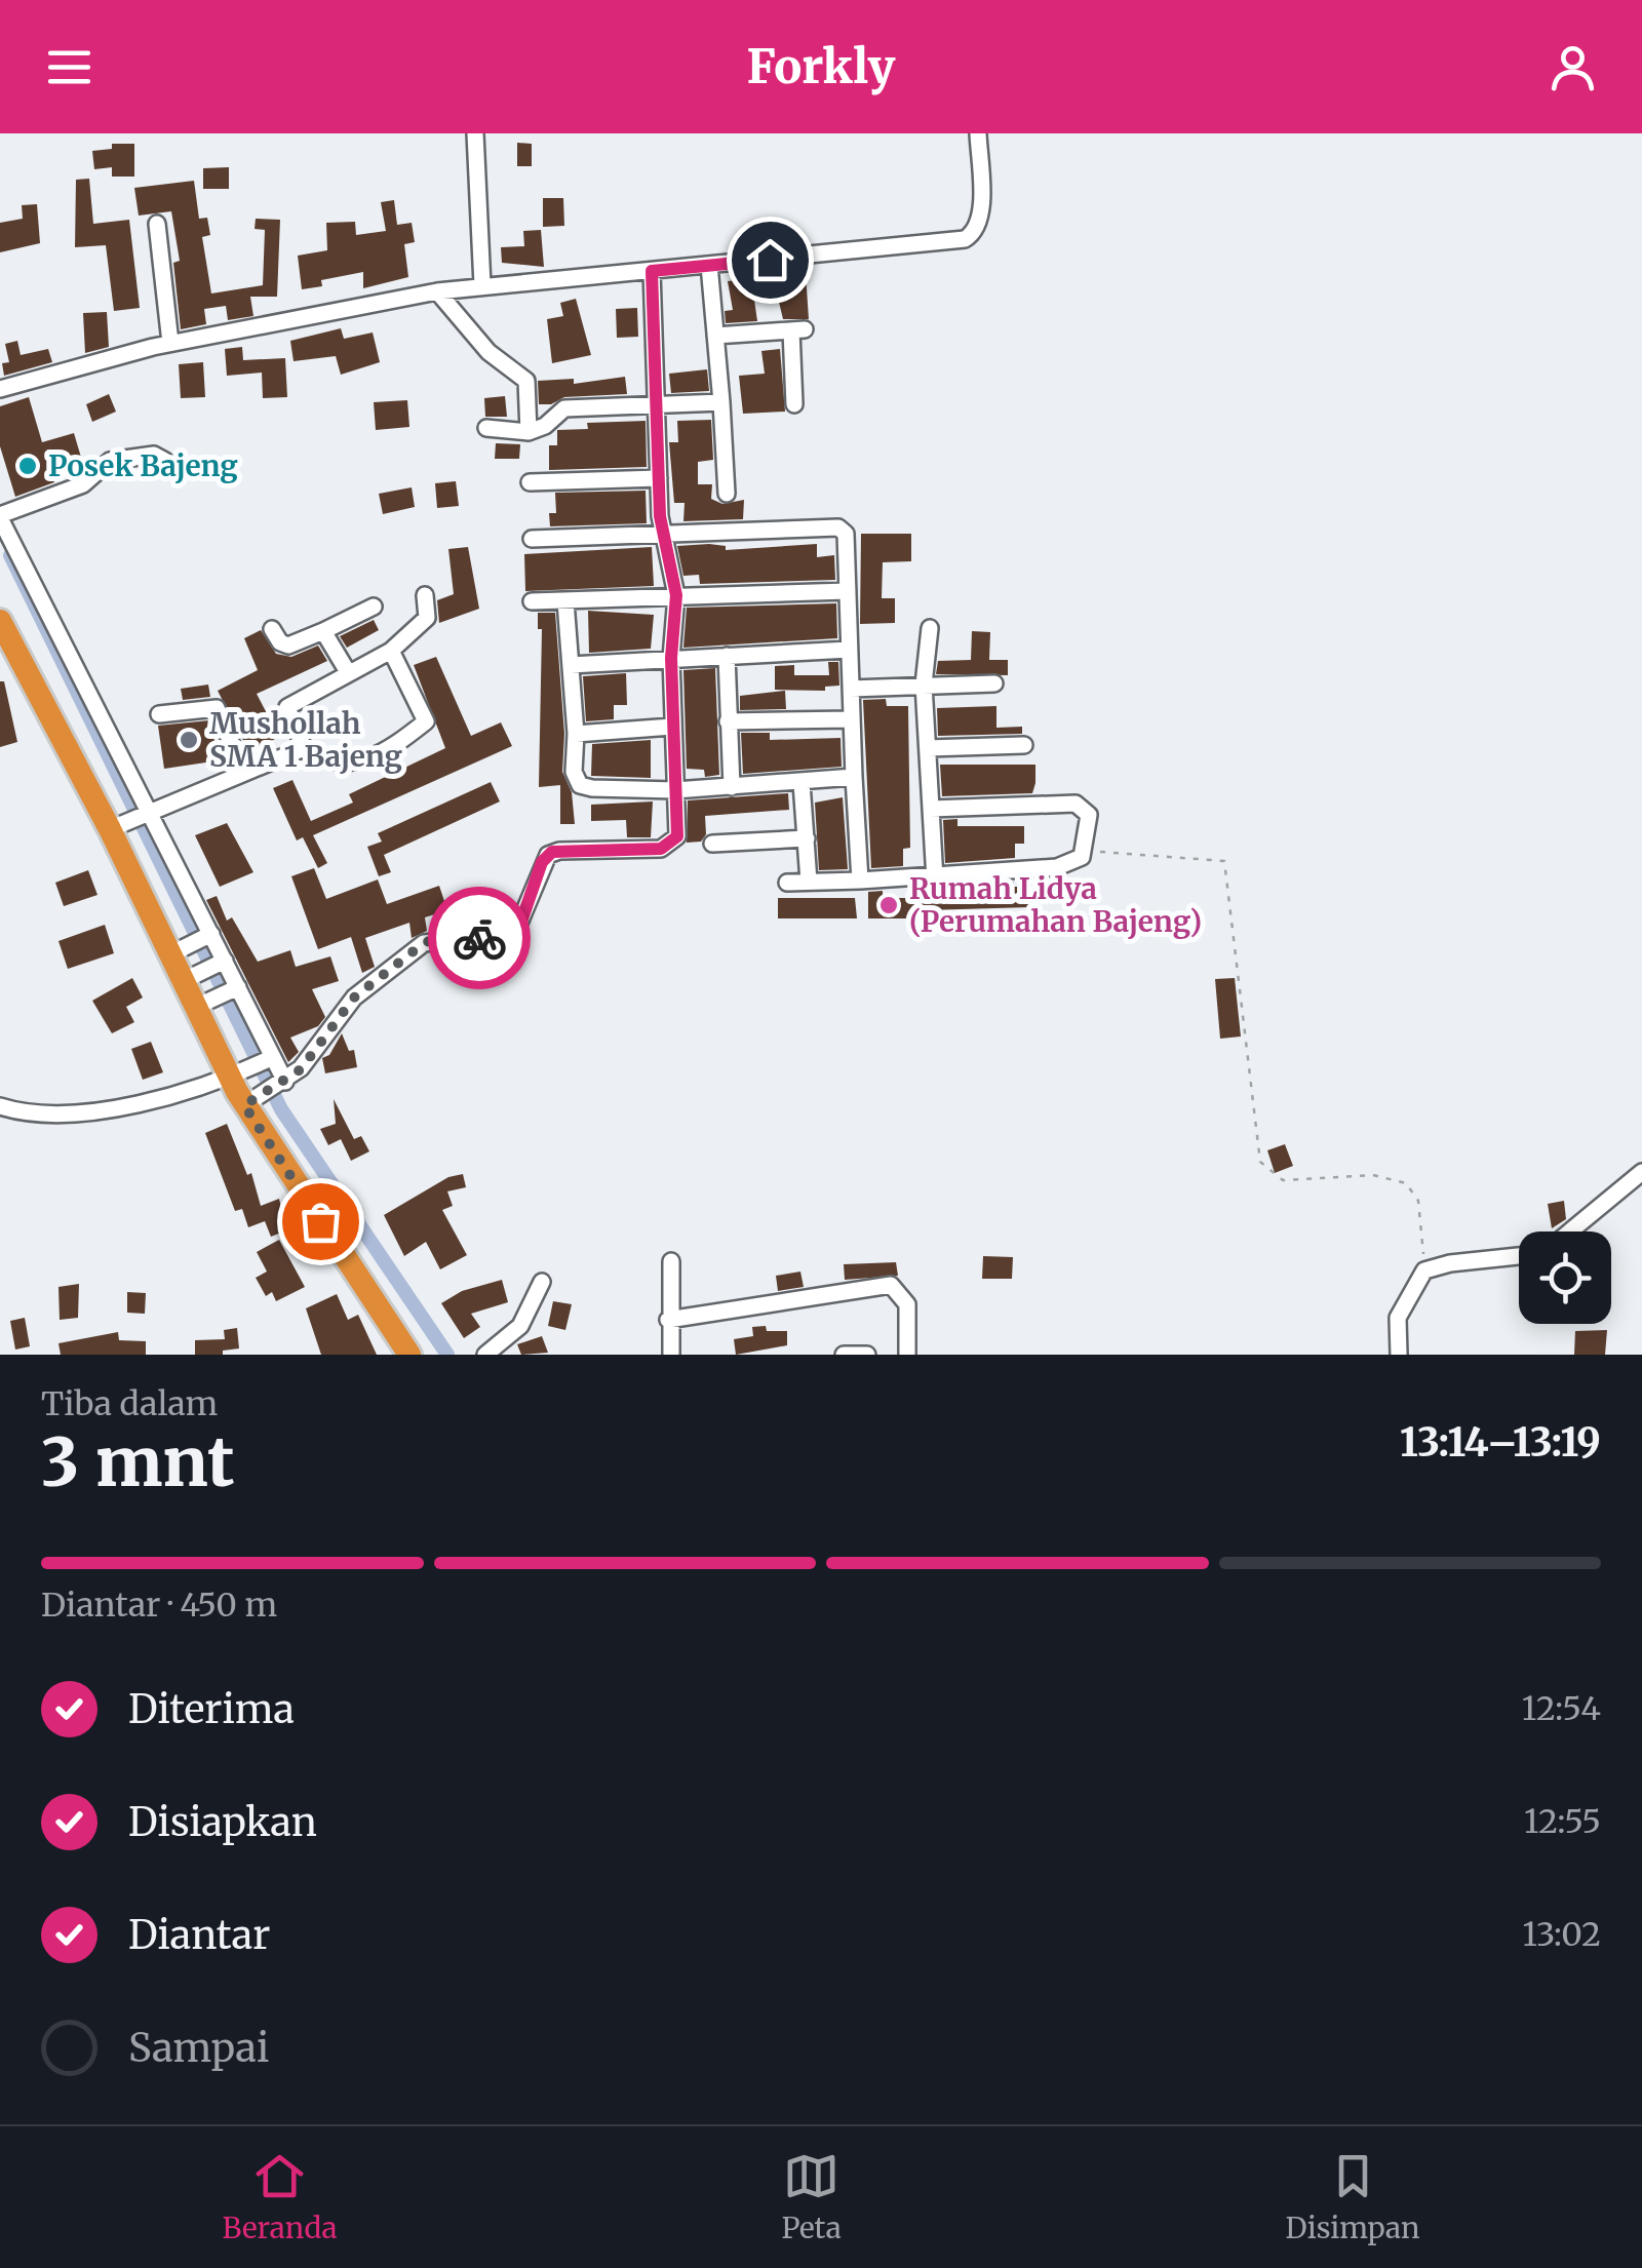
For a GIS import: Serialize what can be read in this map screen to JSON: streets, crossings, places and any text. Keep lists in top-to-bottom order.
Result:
{
  "places": ["Posek Bajeng", "Mushollah SMA 1 Bajeng", "Rumah Lidya (Perumahan Bajeng)"],
  "page": {
    "header": "Forkly",
    "heading": ["3 mnt", "Tiba dalam", "13:14–13:19"],
    "bar": "Diantar · 450 m",
    "list": [
      ["Diterima", "12:54"],
      ["Disiapkan", "12:55"],
      ["Diantar", "13:02"],
      "Sampai"
    ],
    "tabs": ["Beranda", "Peta", "Disimpan"]
  }
}
